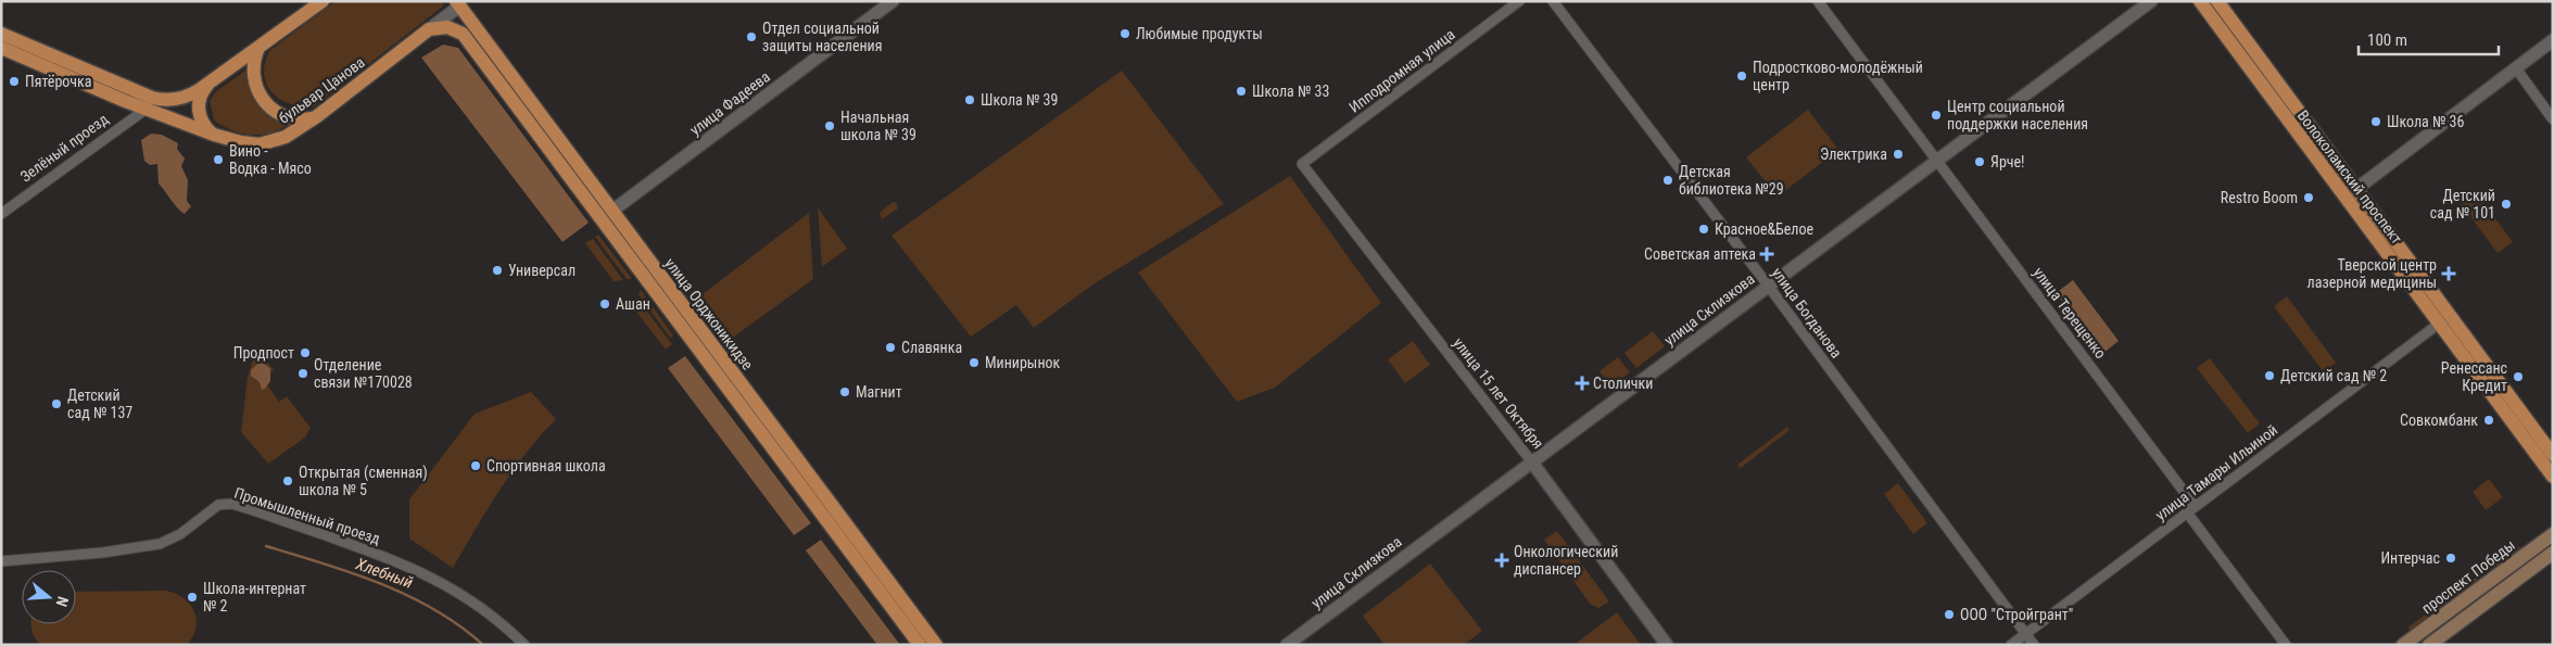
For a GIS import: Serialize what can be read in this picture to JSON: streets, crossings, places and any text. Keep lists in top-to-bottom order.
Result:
{
  "streets": {
    "main road": [
      "бульвар Цанова",
      "Зелёный проезд",
      "Волоколамский проспект",
      "улица Орджоникидзе",
      "проспект Победы"
    ],
    "street": [
      "Ипподромная улица",
      "улица Фадеева",
      "улица Склизкова",
      "улица Богданова",
      "улица Терещенко",
      "улица 15 лет Октября",
      "улица Тамары Ильиной",
      "Промышленный проезд"
    ]
  },
  "crossings": [
    ["Ипподромная улица", "улица 15 лет Октября"],
    ["бульвар Цанова", "Зелёный проезд"],
    ["бульвар Цанова", "улица Орджоникидзе"],
    ["улица Фадеева", "улица Орджоникидзе"],
    ["Волоколамский проспект", "улица Тамары Ильиной"],
    ["улица Склизкова", "улица Богданова"],
    ["улица Склизкова", "улица Терещенко"],
    ["улица Склизкова", "улица 15 лет Октября"],
    ["улица Богданова", "улица Тамары Ильиной"],
    ["улица Терещенко", "улица Тамары Ильиной"]
  ],
  "water": ["Хлебный"],
  "places": {
    "other": [
      "Любимые продукты",
      "Отдел социальной защиты населения",
      "Подростково-молодёжный центр",
      "Пятёрочка",
      "Школа № 33",
      "Школа № 39",
      "Центр социальной поддержки населения",
      "Школа № 36",
      "Начальная школа № 39",
      "Электрика",
      "Вино - Водка - Мясо",
      "Ярче!",
      "Детская библиотека №29",
      "Restro Boom",
      "Детский сад № 101",
      "Красное&Белое",
      "Универсал",
      "Ашан",
      "Славянка",
      "Продпост",
      "Минирынок",
      "Отделение связи №170028",
      "Детский сад № 2",
      "Ренессанс Кредит",
      "Магнит",
      "Детский сад № 137",
      "Совкомбанк",
      "Спортивная школа",
      "Открытая (сменная) школа № 5",
      "Интерчас",
      "Школа-интернат № 2",
      "ООО \"Стройгрант\""
    ],
    "health": [
      "Советская аптека",
      "Тверской центр лазерной медицины",
      "Столички",
      "Онкологический диспансер"
    ]
  },
  "scale_bar": "100 m",
  "north": "right"
}
